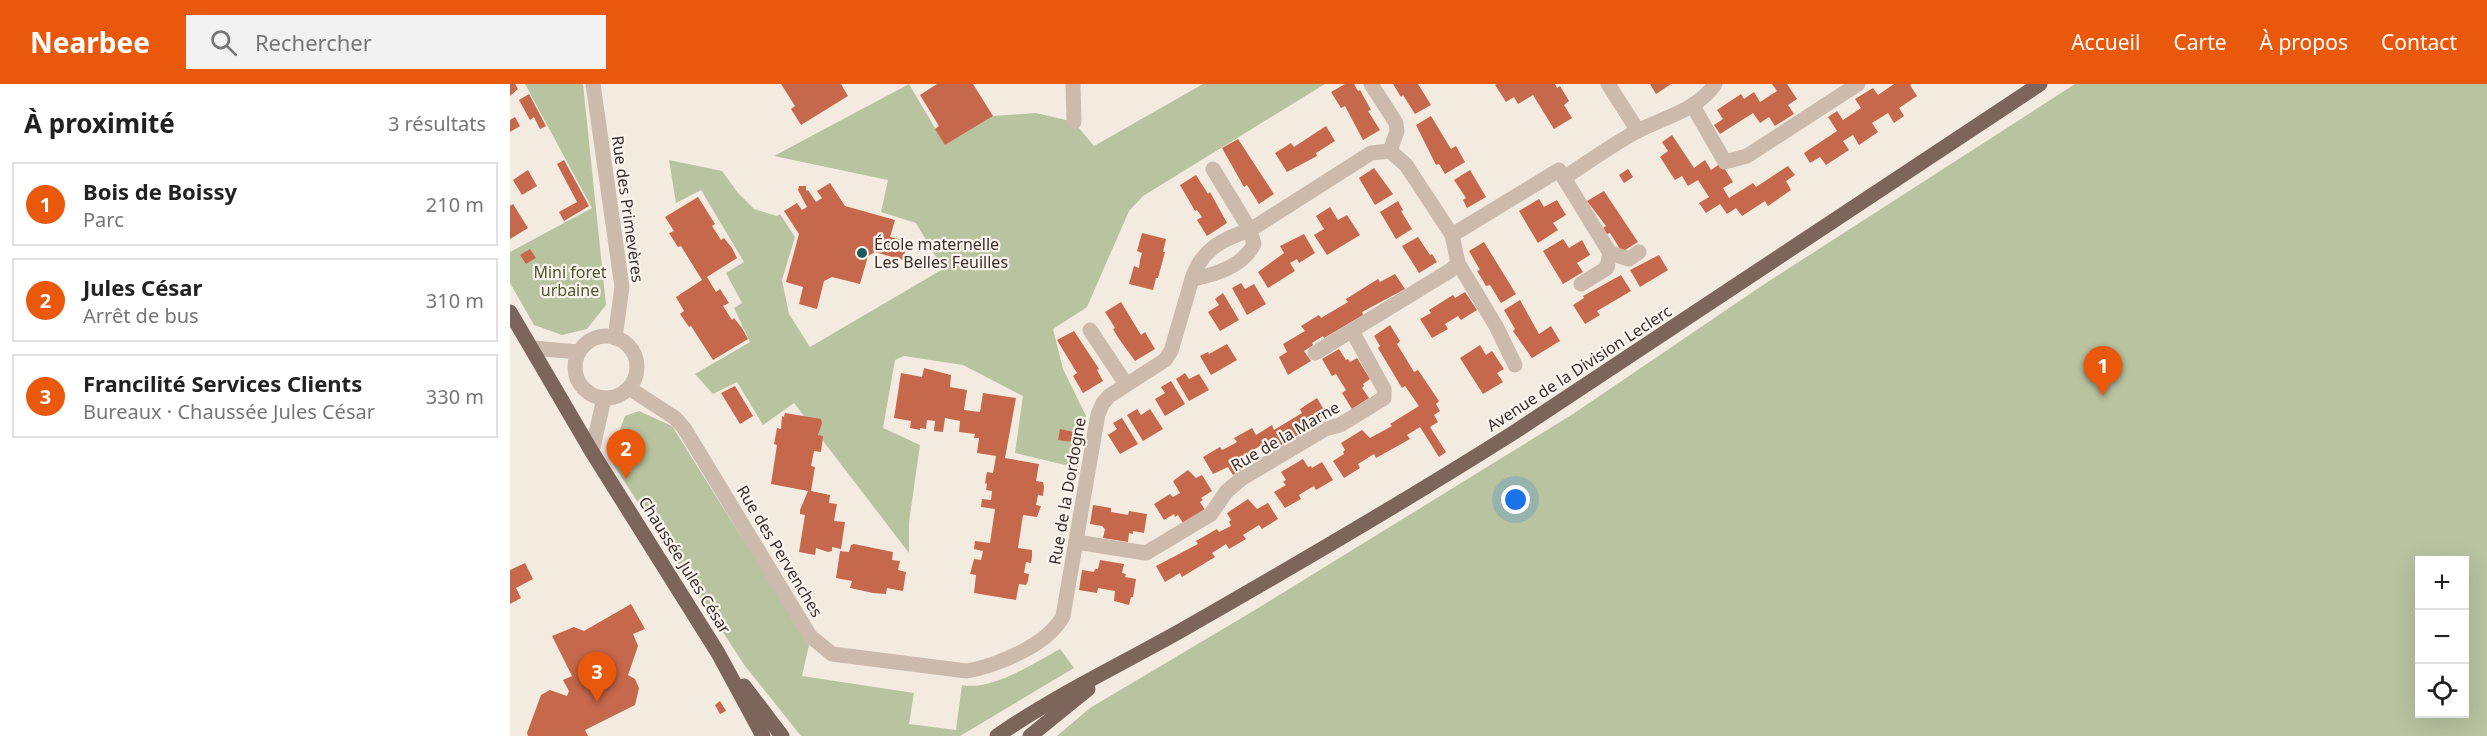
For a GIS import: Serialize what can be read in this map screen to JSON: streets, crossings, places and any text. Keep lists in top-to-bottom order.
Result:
{
  "streets": {
    "main road": ["Avenue de la Division Leclerc", "Chaussée Jules César"],
    "street": [
      "Rue des Primevères",
      "Rue de la Marne",
      "Rue de la Dordogne",
      "Rue des Pervenches"
    ]
  },
  "crossings": [
    ["Rue des Primevères", "Rue des Pervenches"],
    ["Rue de la Marne", "Rue de la Dordogne"],
    ["Rue de la Dordogne", "Rue des Pervenches"]
  ],
  "parks": ["Mini foret urbaine"],
  "places": ["École maternelle Les Belles Feuilles"],
  "page": {
    "header": "Nearbee",
    "search": "Rechercher",
    "nav": [
      "Accueil",
      "Carte",
      "À propos",
      "Contact"
    ],
    "heading": ["À proximité", "3 résultats"],
    "list": [
      {
        "mark": "1",
        "name": "Bois de Boissy",
        "note": "Parc",
        "value": "210 m"
      },
      {
        "mark": "2",
        "name": "Jules César",
        "note": "Arrêt de bus",
        "value": "310 m"
      },
      {
        "mark": "3",
        "name": "Francilité Services Clients",
        "note": "Bureaux · Chaussée Jules César",
        "value": "330 m"
      }
    ],
    "pins": ["1", "2", "3"],
    "map_buttons": ["+", "−"]
  }
}
